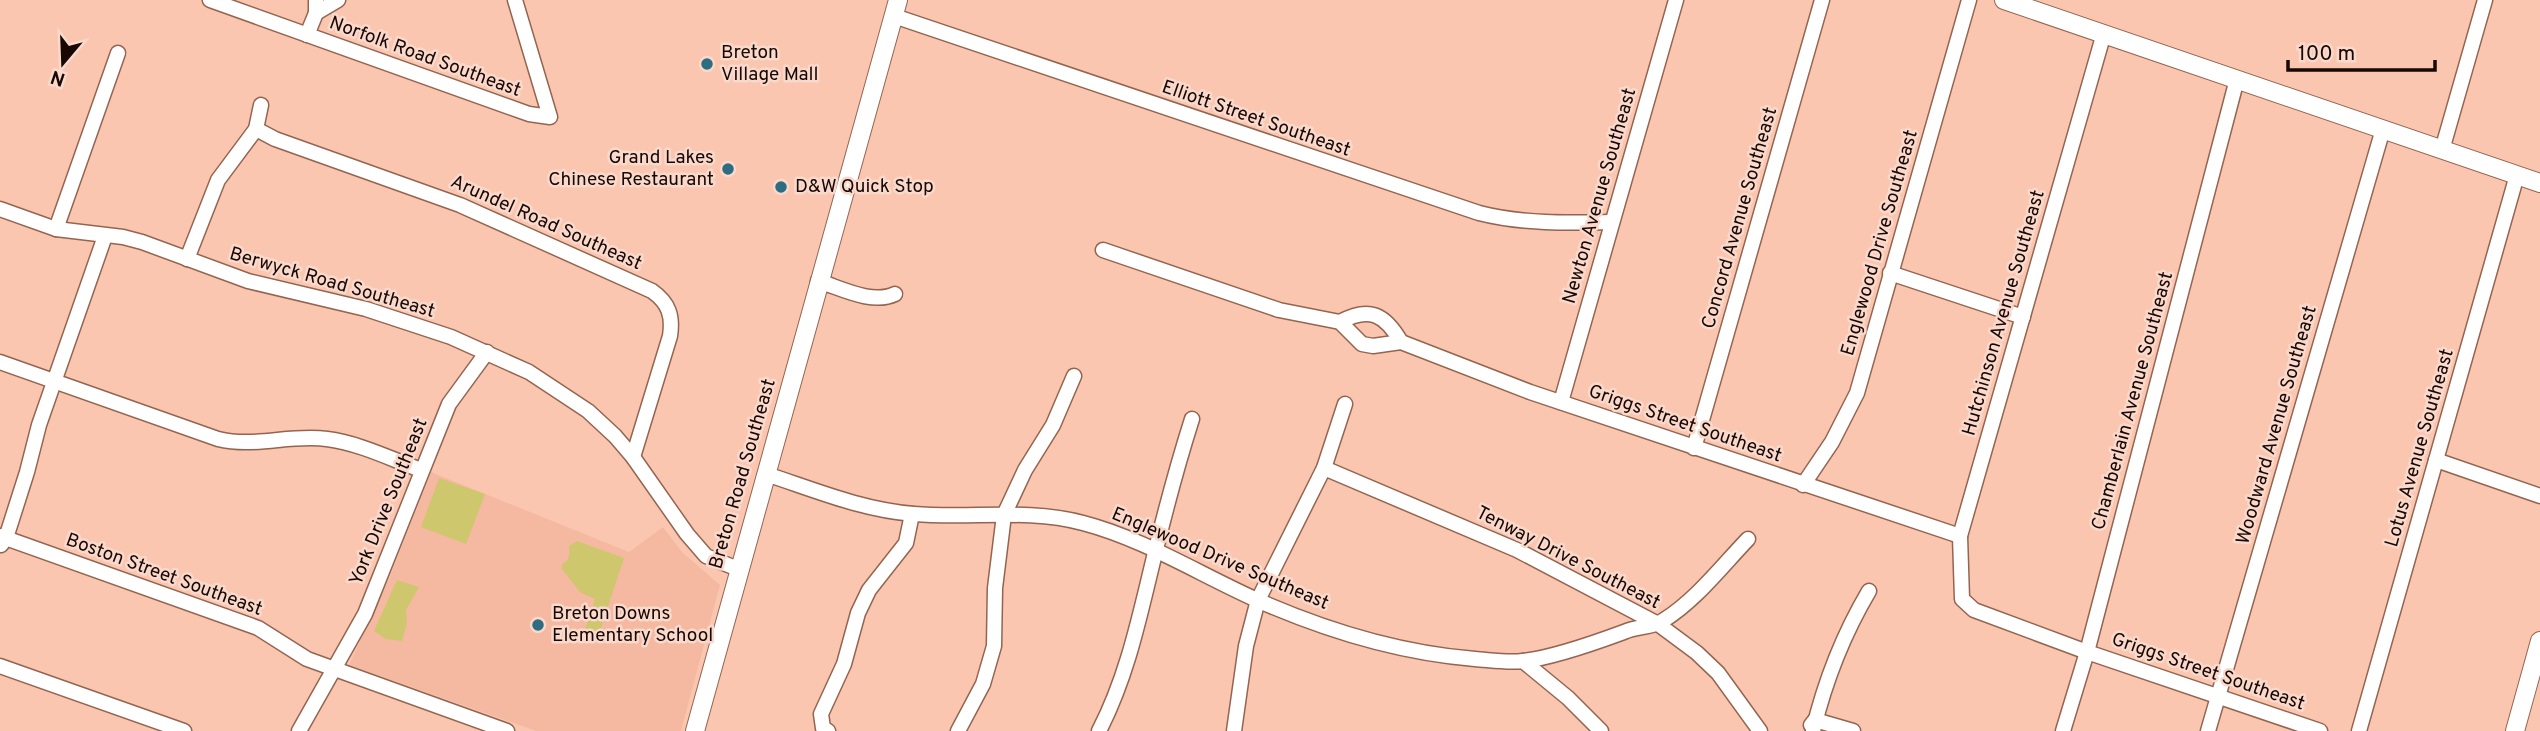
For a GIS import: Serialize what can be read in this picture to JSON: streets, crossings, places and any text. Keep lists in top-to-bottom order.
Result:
{
  "streets": {
    "main road": ["Breton Road Southeast"],
    "street": [
      "Norfolk Road Southeast",
      "Elliott Street Southeast",
      "Newton Avenue Southeast",
      "Concord Avenue Southeast",
      "Arundel Road Southeast",
      "Englewood Drive Southeast",
      "Berwyck Road Southeast",
      "Hutchinson Avenue Southeast",
      "Chamberlain Avenue Southeast",
      "Griggs Street Southeast",
      "Woodward Avenue Southeast",
      "Lotus Avenue Southeast",
      "York Drive Southeast",
      "Tenway Drive Southeast",
      "Boston Street Southeast"
    ]
  },
  "crossings": [
    ["Elliott Street Southeast", "Newton Avenue Southeast"],
    ["Elliott Street Southeast", "Breton Road Southeast"],
    ["Newton Avenue Southeast", "Griggs Street Southeast"],
    ["Concord Avenue Southeast", "Griggs Street Southeast"],
    ["Arundel Road Southeast", "Berwyck Road Southeast"],
    ["Englewood Drive Southeast", "Griggs Street Southeast"],
    ["Englewood Drive Southeast", "Breton Road Southeast"],
    ["Englewood Drive Southeast", "Tenway Drive Southeast"],
    ["Berwyck Road Southeast", "Breton Road Southeast"],
    ["Berwyck Road Southeast", "York Drive Southeast"],
    ["Hutchinson Avenue Southeast", "Griggs Street Southeast"],
    ["Chamberlain Avenue Southeast", "Griggs Street Southeast"],
    ["Griggs Street Southeast", "Woodward Avenue Southeast"],
    ["York Drive Southeast", "Boston Street Southeast"]
  ],
  "places": [
    "Breton Village Mall",
    "Grand Lakes Chinese Restaurant",
    "D&W Quick Stop",
    "Breton Downs Elementary School"
  ],
  "scale_bar": "100 m",
  "north": "bottom"
}
